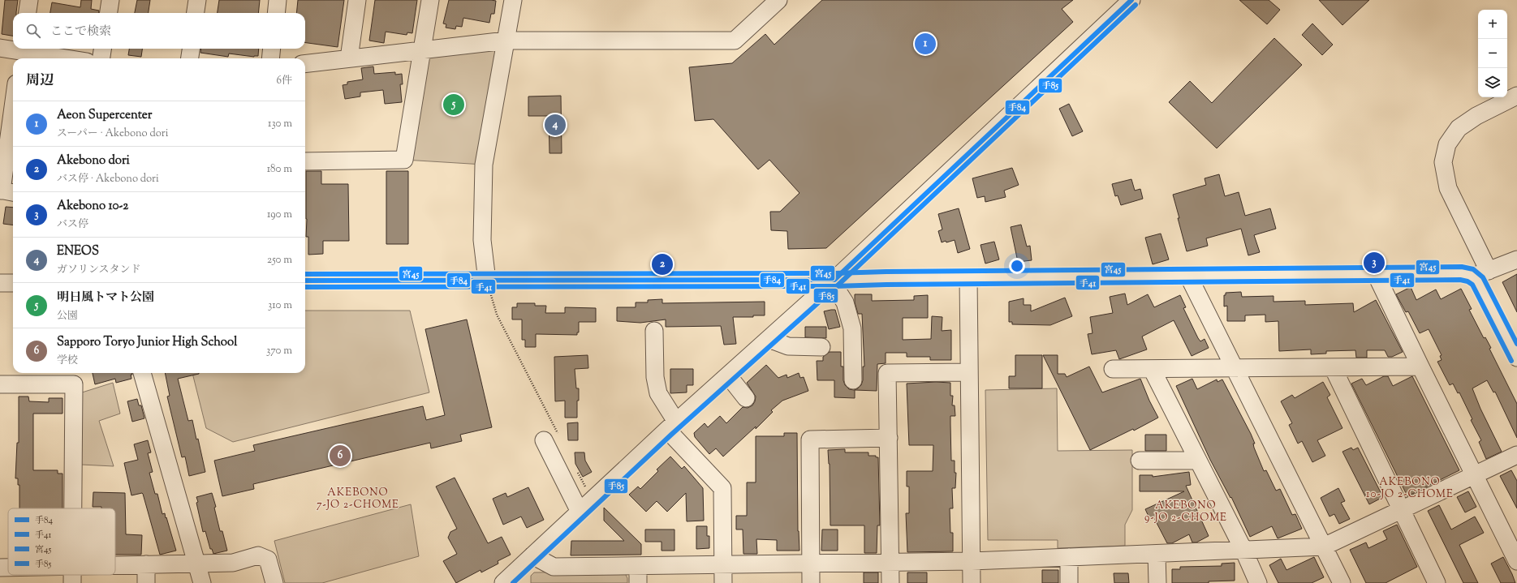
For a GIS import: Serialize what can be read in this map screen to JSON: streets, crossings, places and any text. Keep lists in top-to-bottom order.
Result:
{
  "districts": ["AKEBONO 10-JO 2-CHOME", "AKEBONO 7-JO 2-CHOME", "AKEBONO 9-JO 2-CHOME"],
  "lines": [
    "transit line 手84",
    "transit line 手85",
    "transit line 宮45",
    "transit line 手41"
  ],
  "legend": [
    "手84",
    "手41",
    "宮45",
    "手85"
  ],
  "page": {
    "map_buttons": ["+", "−"],
    "search": "ここで検索",
    "pins": [
      "1",
      "5",
      "4",
      "3",
      "2",
      "6"
    ],
    "heading": ["周辺", "6件"],
    "list": [
      {
        "mark": "1",
        "name": "Aeon Supercenter",
        "note": "スーパー · Akebono dori",
        "value": "130 m"
      },
      {
        "mark": "2",
        "name": "Akebono dori",
        "note": "バス停 · Akebono dori",
        "value": "180 m"
      },
      {
        "mark": "3",
        "name": "Akebono 10-2",
        "note": "バス停",
        "value": "190 m"
      },
      {
        "mark": "4",
        "name": "ENEOS",
        "note": "ガソリンスタンド",
        "value": "250 m"
      },
      {
        "mark": "5",
        "name": "明日風トマト公園",
        "note": "公園",
        "value": "310 m"
      },
      {
        "mark": "6",
        "name": "Sapporo Toryo Junior High School",
        "note": "学校",
        "value": "370 m"
      }
    ]
  }
}
